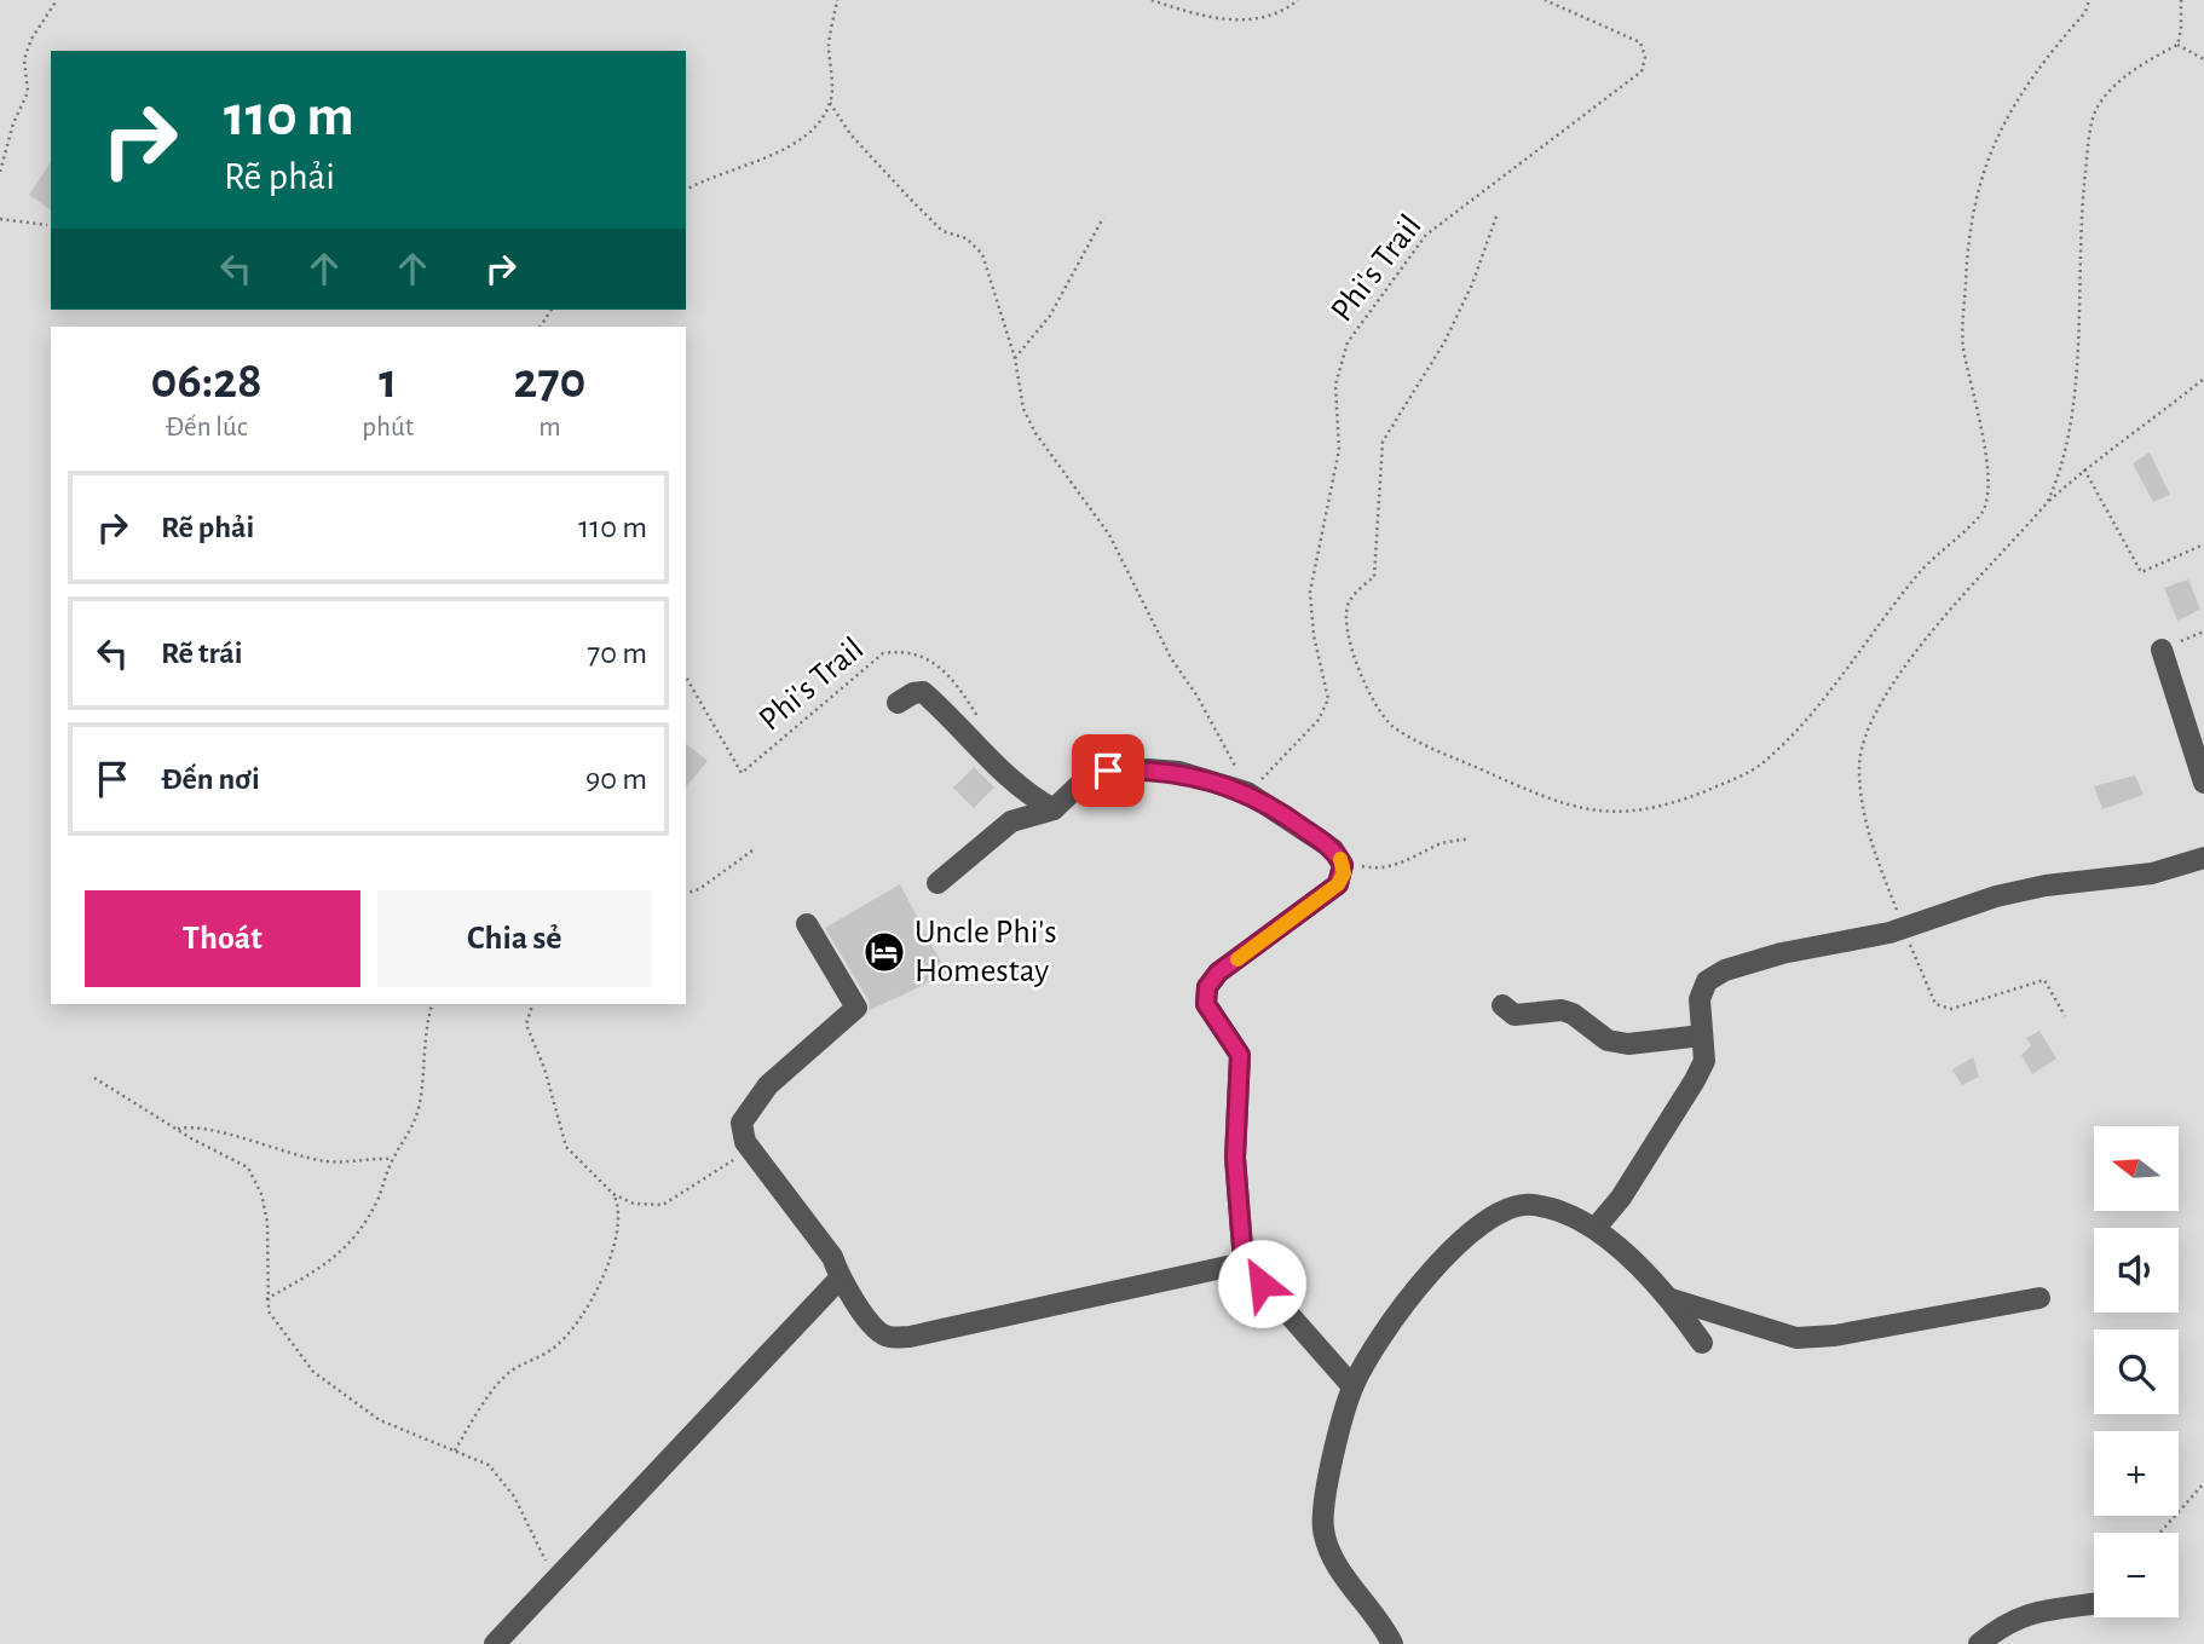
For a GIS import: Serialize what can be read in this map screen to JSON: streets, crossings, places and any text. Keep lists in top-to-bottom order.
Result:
{
  "streets": {
    "path": ["Phi's Trail"]
  },
  "places": {
    "hotel": ["Uncle Phi's Homestay"]
  },
  "north": "left",
  "page": {
    "turn": ["110 m", "Rẽ phải"],
    "eta": [
      "06:28",
      "Đến lúc",
      "1",
      "phút",
      "270",
      "m"
    ],
    "list": [
      {
        "name": "Rẽ phải",
        "value": "110 m"
      },
      {
        "name": "Rẽ trái",
        "value": "70 m"
      },
      {
        "name": "Đến nơi",
        "value": "90 m"
      }
    ],
    "buttons": ["Thoát", "Chia sẻ"],
    "map_buttons": ["+", "−"]
  }
}
